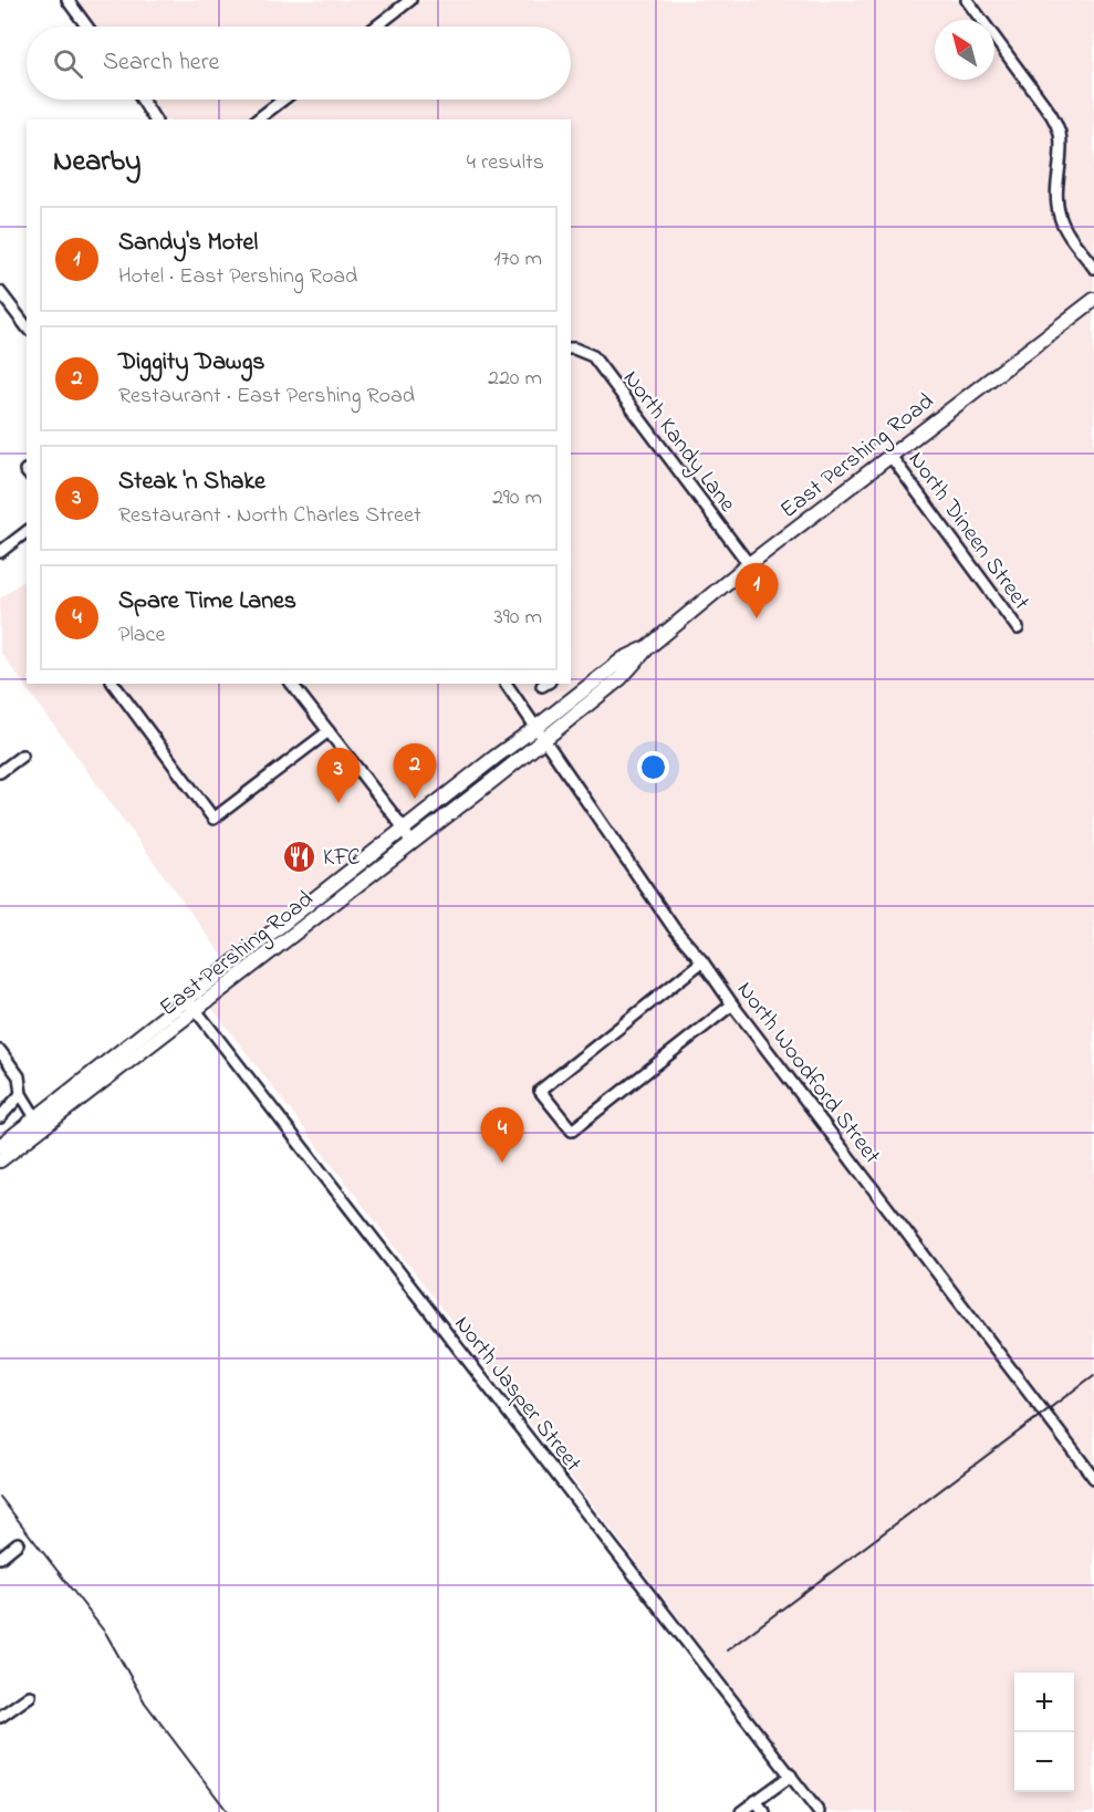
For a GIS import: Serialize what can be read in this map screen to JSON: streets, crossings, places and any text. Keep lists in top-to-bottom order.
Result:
{
  "streets": {
    "main road": ["East Pershing Road"],
    "street": [
      "North Kandy Lane",
      "North Dineen Street",
      "North Woodford Street",
      "North Jasper Street"
    ]
  },
  "crossings": [
    ["North Kandy Lane", "East Pershing Road"],
    ["East Pershing Road", "North Dineen Street"],
    ["East Pershing Road", "North Woodford Street"],
    ["East Pershing Road", "North Jasper Street"]
  ],
  "places": {
    "restaurant": ["KFC"]
  },
  "north": "top left",
  "page": {
    "search": "Search here",
    "heading": ["Nearby", "4 results"],
    "list": [
      {
        "mark": "1",
        "name": "Sandy's Motel",
        "note": "Hotel · East Pershing Road",
        "value": "170 m"
      },
      {
        "mark": "2",
        "name": "Diggity Dawgs",
        "note": "Restaurant · East Pershing Road",
        "value": "220 m"
      },
      {
        "mark": "3",
        "name": "Steak 'n Shake",
        "note": "Restaurant · North Charles Street",
        "value": "290 m"
      },
      {
        "mark": "4",
        "name": "Spare Time Lanes",
        "note": "Place",
        "value": "390 m"
      }
    ],
    "pins": [
      "1",
      "2",
      "3",
      "4"
    ],
    "map_buttons": ["+", "−"]
  }
}
